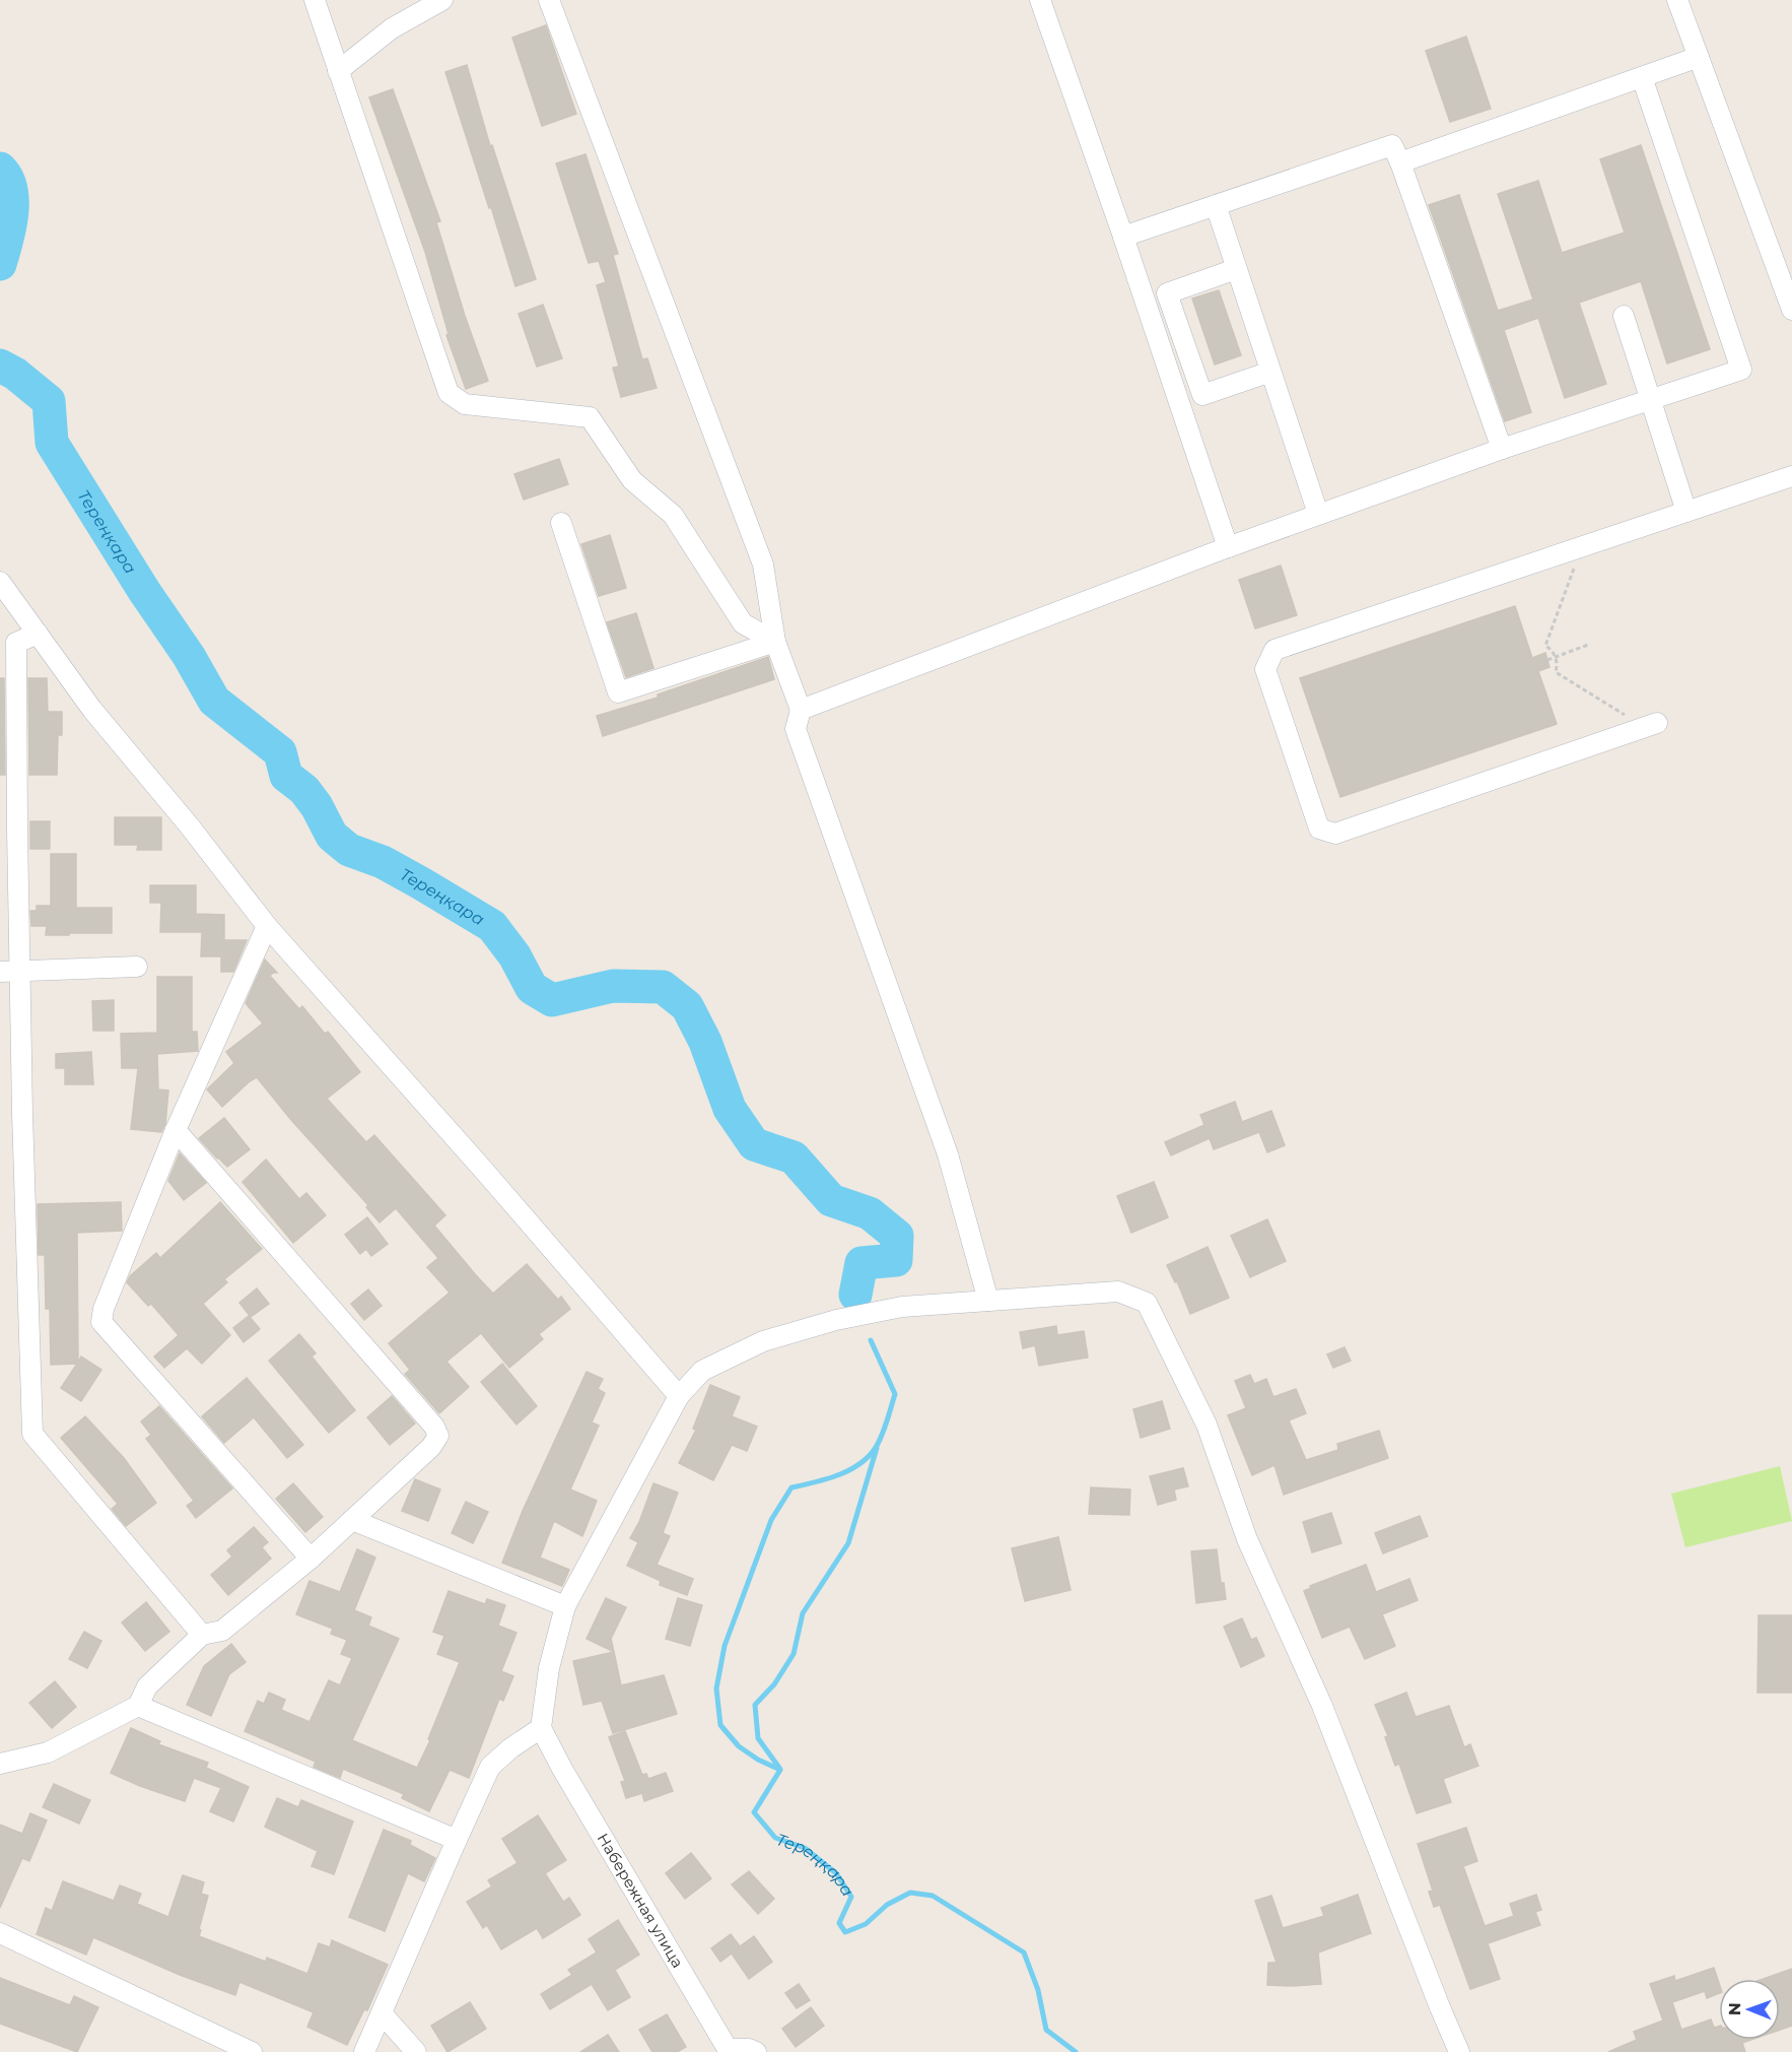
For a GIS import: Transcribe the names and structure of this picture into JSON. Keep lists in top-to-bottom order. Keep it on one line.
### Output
{"streets":{"street":["Набережная улица"]},"water":["Тереңқара"],"north":"left"}
